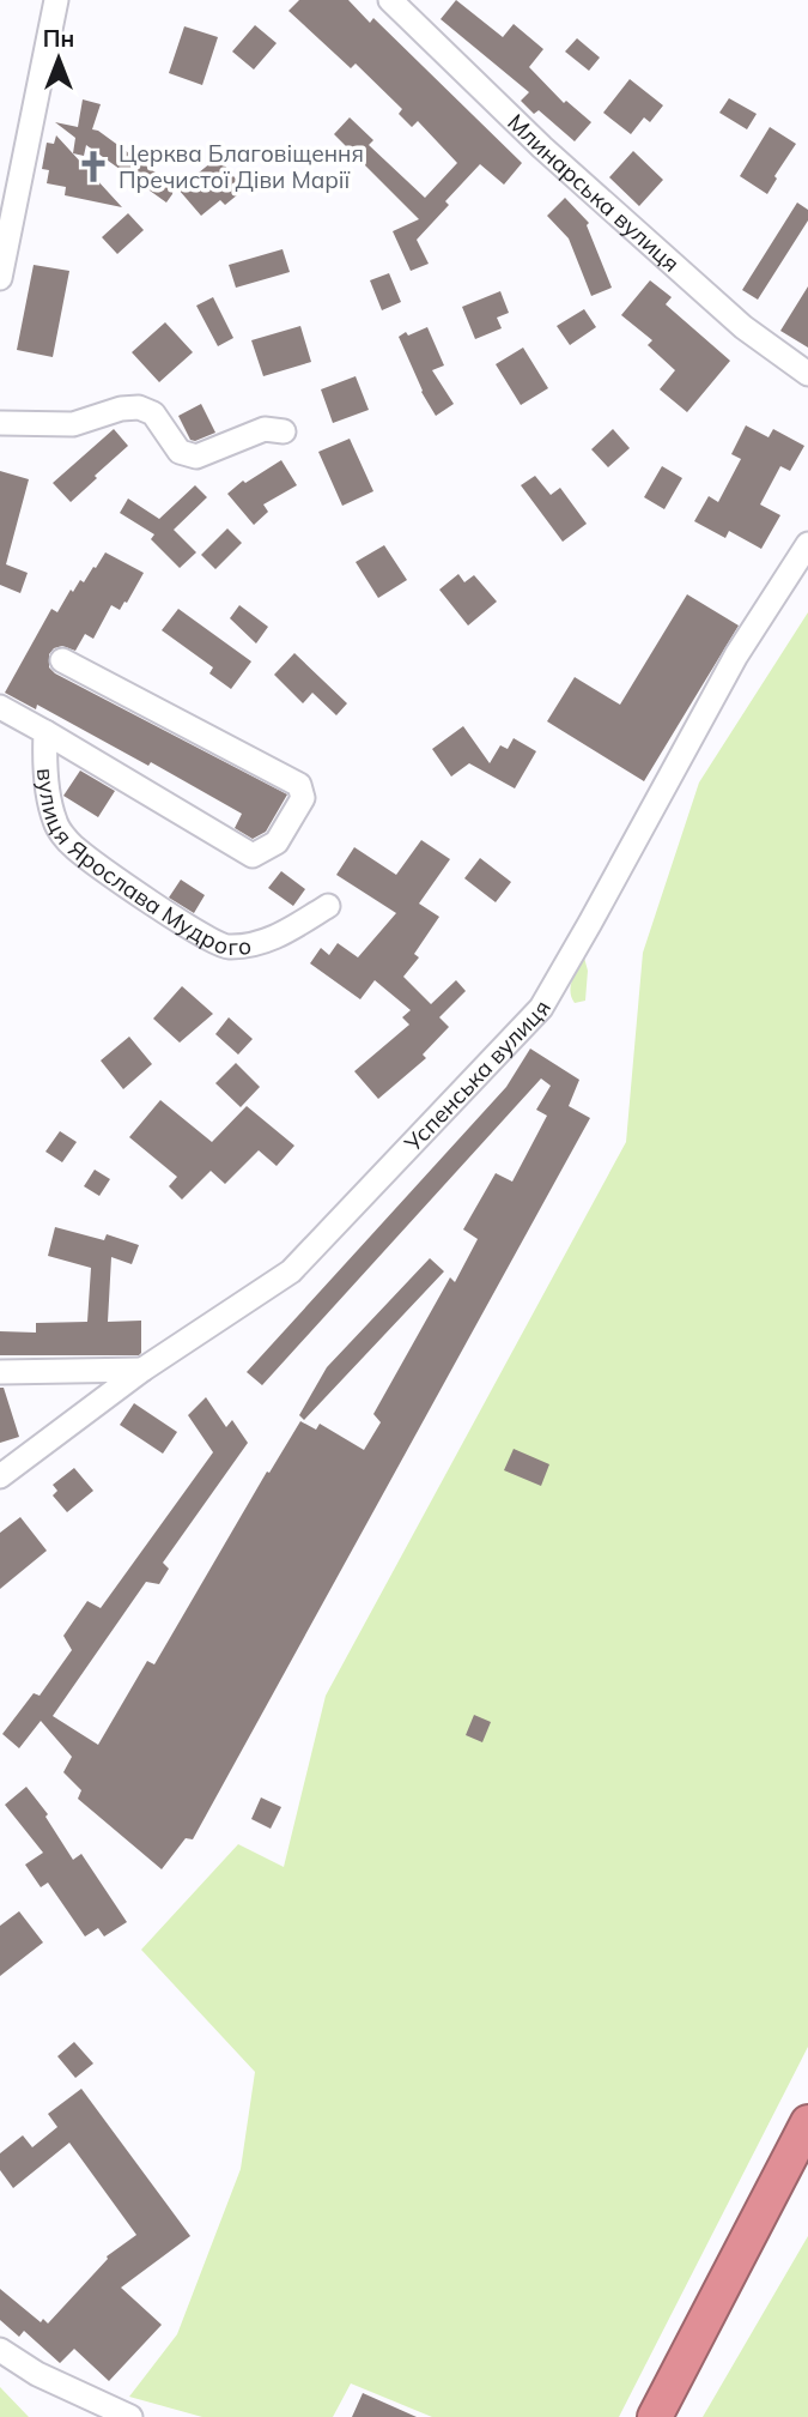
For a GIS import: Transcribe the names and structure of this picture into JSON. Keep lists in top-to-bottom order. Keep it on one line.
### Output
{"streets":{"street":["Млинарська вулиця","вулиця Ярослава Мудрого","Успенська вулиця"]},"places":{"church":["Церква Благовіщення Пречистої Діви Марії"]},"north":"top"}
